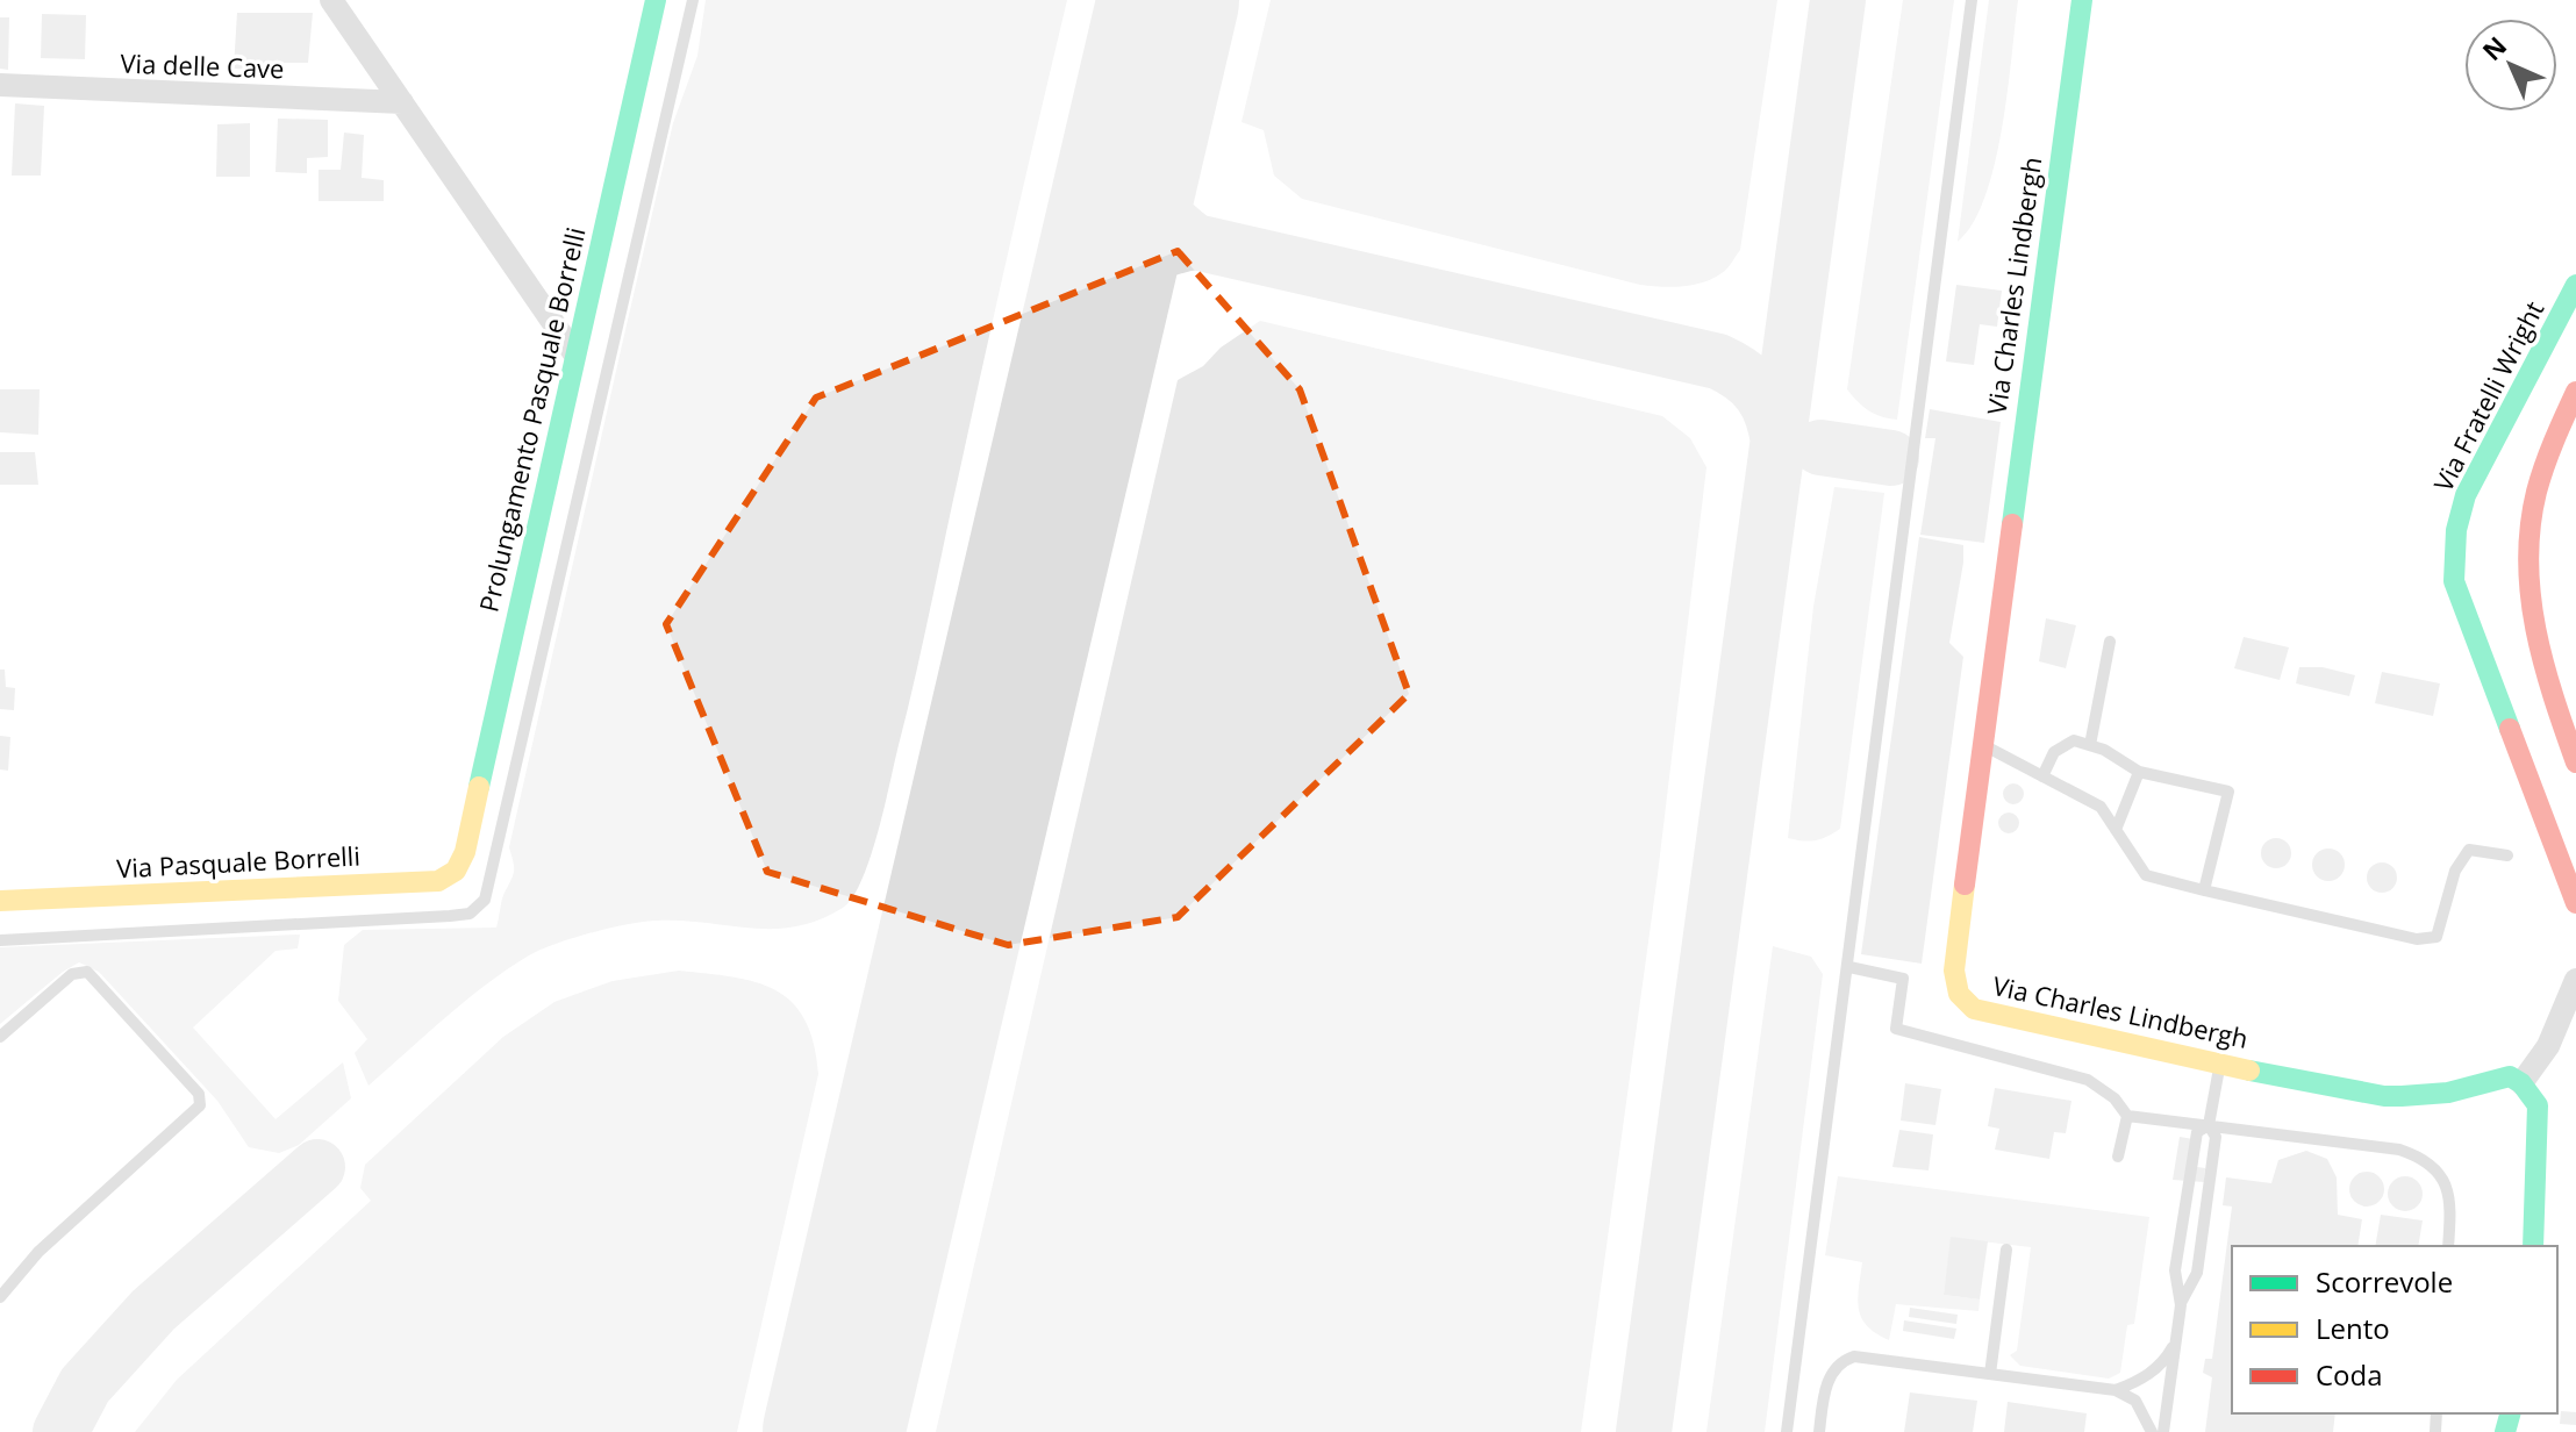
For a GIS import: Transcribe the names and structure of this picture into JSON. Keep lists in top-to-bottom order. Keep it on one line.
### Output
{"streets":{"main road":["Via Charles Lindbergh","Via Fratelli Wright","Prolungamento Pasquale Borrelli","Via Pasquale Borrelli"],"street":["Via delle Cave"]},"crossings":[["Prolungamento Pasquale Borrelli","Via Pasquale Borrelli"]],"legend":["Scorrevole","Lento","Coda"],"north":"top left"}
